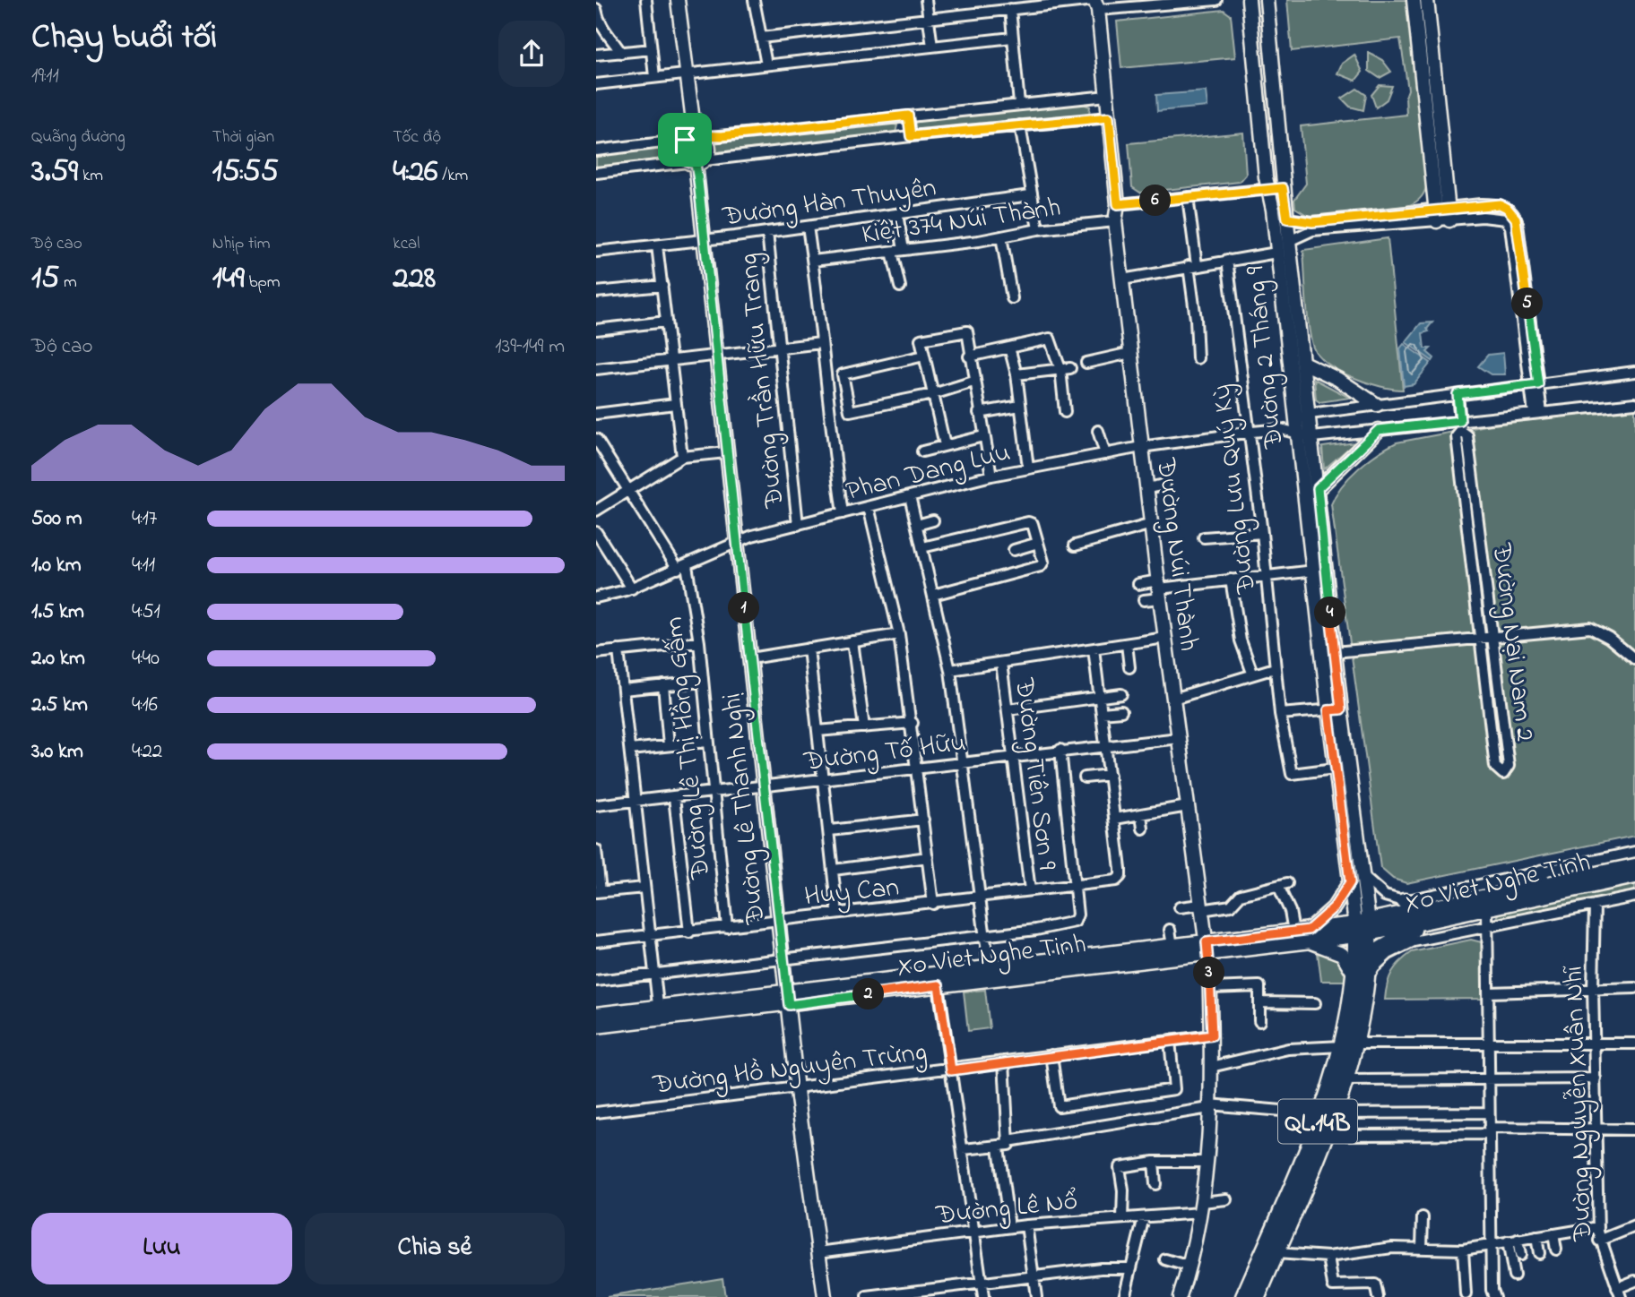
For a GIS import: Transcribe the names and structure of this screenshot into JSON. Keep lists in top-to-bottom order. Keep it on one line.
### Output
{"streets":{"highway":["Đường 2 Tháng 9","Xo Viet Nghe Tinh","QL.14B"],"main road":["Đường Núi Thành","Đường Lê Thanh Nghị"],"street":["Đường Hàn Thuyên","Kiệt 374 Núi Thành","Đường Trần Hữu Trang","Phan Dang Luu","Đường Lưu Quý Kỳ","Đường Nại Nam 2","Đường Lê Thị Hồng Gấm","Đường Tố Hữu","Đường Tiên Sơn 9","Huy Can","Đường Hồ Nguyên Trừng","Đường Nguyễn Xuân Nhĩ","Đường Lê Nổ"]},"crossings":[["Đường Hàn Thuyên","Đường Trần Hữu Trang"],["Đường Hàn Thuyên","Đường Lê Thanh Nghị"],["Kiệt 374 Núi Thành","Đường Núi Thành"],["Đường 2 Tháng 9","Phan Dang Luu"],["Đường 2 Tháng 9","Đường Lưu Quý Kỳ"],["Đường 2 Tháng 9","Xo Viet Nghe Tinh"],["Đường Trần Hữu Trang","Phan Dang Luu"],["Phan Dang Luu","Đường Lưu Quý Kỳ"],["Phan Dang Luu","Đường Núi Thành"],["Phan Dang Luu","Đường Lê Thị Hồng Gấm"],["Phan Dang Luu","Đường Lê Thanh Nghị"],["Đường Núi Thành","Đường Tố Hữu"],["Đường Núi Thành","Xo Viet Nghe Tinh"],["Đường Núi Thành","Đường Hồ Nguyên Trừng"],["Đường Núi Thành","Đường Lê Nổ"],["Đường Lê Thị Hồng Gấm","Đường Tố Hữu"],["Đường Lê Thị Hồng Gấm","Huy Can"],["Đường Tố Hữu","Đường Tiên Sơn 9"],["Đường Tố Hữu","Đường Lê Thanh Nghị"],["Đường Tiên Sơn 9","Huy Can"],["Đường Lê Thanh Nghị","Xo Viet Nghe Tinh"],["Đường Lê Thanh Nghị","Huy Can"],["Đường Lê Thanh Nghị","Đường Hồ Nguyên Trừng"],["Đường Lê Thanh Nghị","Đường Lê Nổ"]],"page":{"heading":["Chạy buổi tối","19:11"],"stats":[["Quãng đường","3.59 km"],["Thời gian","15:55"],["Tốc độ","4:26 /km"],["Độ cao","15 m"],["Nhịp tim","149 bpm"],["kcal","228"]],"pins":["6","5","1","4","3","2"],"chart":["Độ cao","139–149 m"],"list":[{"name":"500 m","note":"4:17"},{"name":"1.0 km","note":"4:11"},{"name":"1.5 km","note":"4:51"},{"name":"2.0 km","note":"4:40"},{"name":"2.5 km","note":"4:16"},{"name":"3.0 km","note":"4:22"}],"buttons":["Lưu","Chia sẻ"]}}
